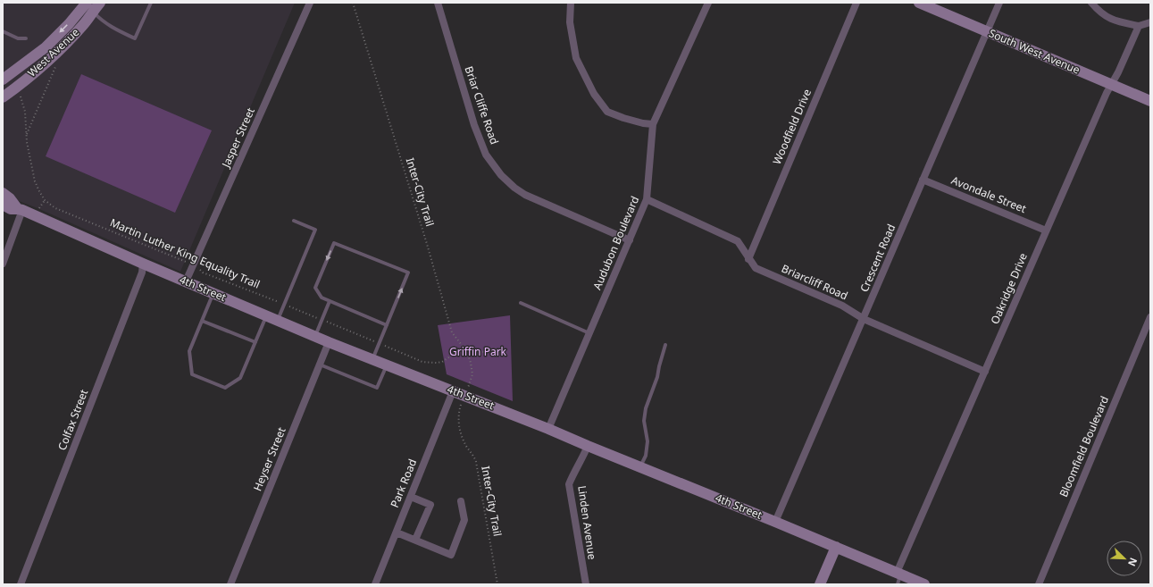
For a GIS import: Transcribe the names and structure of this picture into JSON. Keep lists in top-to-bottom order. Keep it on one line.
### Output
{"streets":{"street":["South West Avenue","West Avenue","Briar Cliffe Road","Woodfield Drive","Jasper Street","Avondale Street","Audubon Boulevard","Crescent Road","Briarcliff Road","4th Street","Oakridge Drive","Colfax Street","Bloomfield Boulevard","Heyser Street","Park Road","Linden Avenue"],"path":["Inter-City Trail","Martin Luther King Equality Trail"]},"crossings":[["South West Avenue","Crescent Road"],["South West Avenue","Oakridge Drive"],["Briar Cliffe Road","Audubon Boulevard"],["Woodfield Drive","Briarcliff Road"],["Jasper Street","Martin Luther King Equality Trail"],["Jasper Street","4th Street"],["Inter-City Trail","Martin Luther King Equality Trail"],["Avondale Street","Crescent Road"],["Avondale Street","Oakridge Drive"],["Audubon Boulevard","Briarcliff Road"],["Audubon Boulevard","4th Street"],["Crescent Road","Briarcliff Road"],["Crescent Road","4th Street"],["Briarcliff Road","Oakridge Drive"],["4th Street","Oakridge Drive"],["4th Street","Colfax Street"],["4th Street","Heyser Street"],["4th Street","Park Road"],["4th Street","Linden Avenue"]],"parks":["Griffin Park"],"north":"bottom right"}
